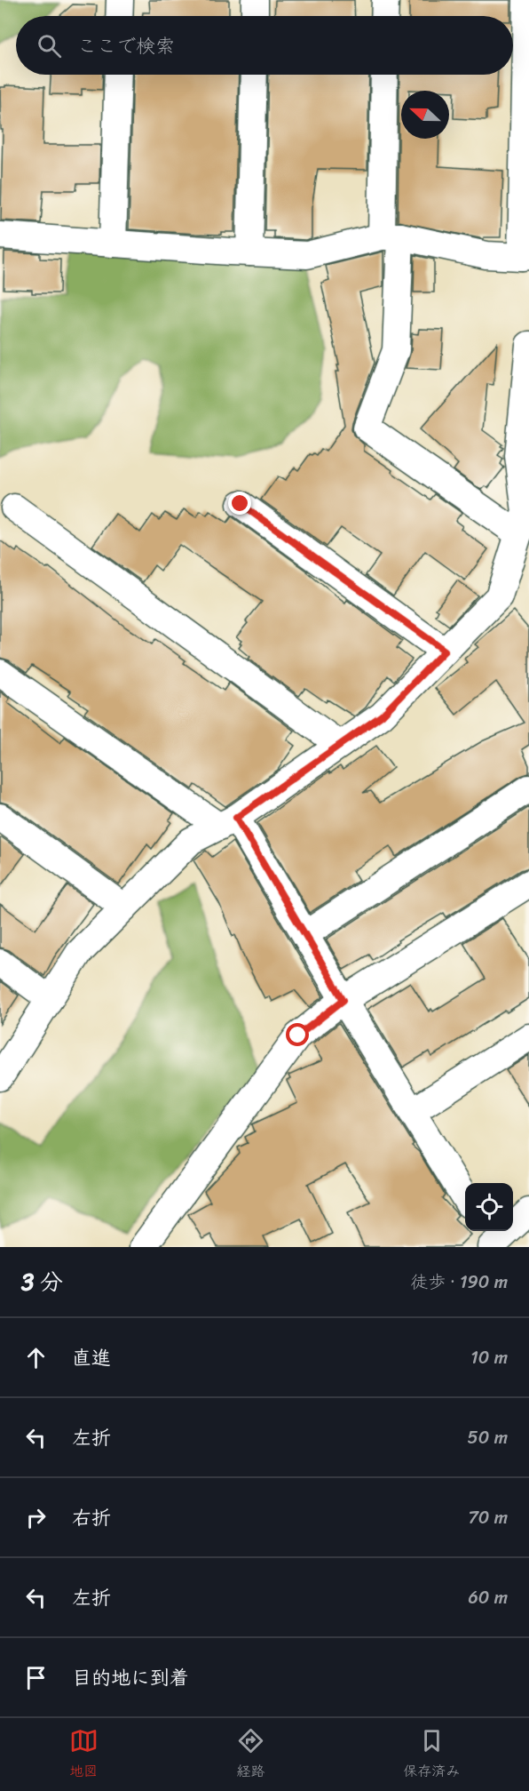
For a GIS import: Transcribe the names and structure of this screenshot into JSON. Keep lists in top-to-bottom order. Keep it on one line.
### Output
{"north":"left","page":{"search":"ここで検索","heading":["3 分","徒歩 · 190 m"],"list":[["直進","10 m"],["左折","50 m"],["右折","70 m"],["左折","60 m"],"目的地に到着"],"nav":["地図","経路","保存済み"]}}
